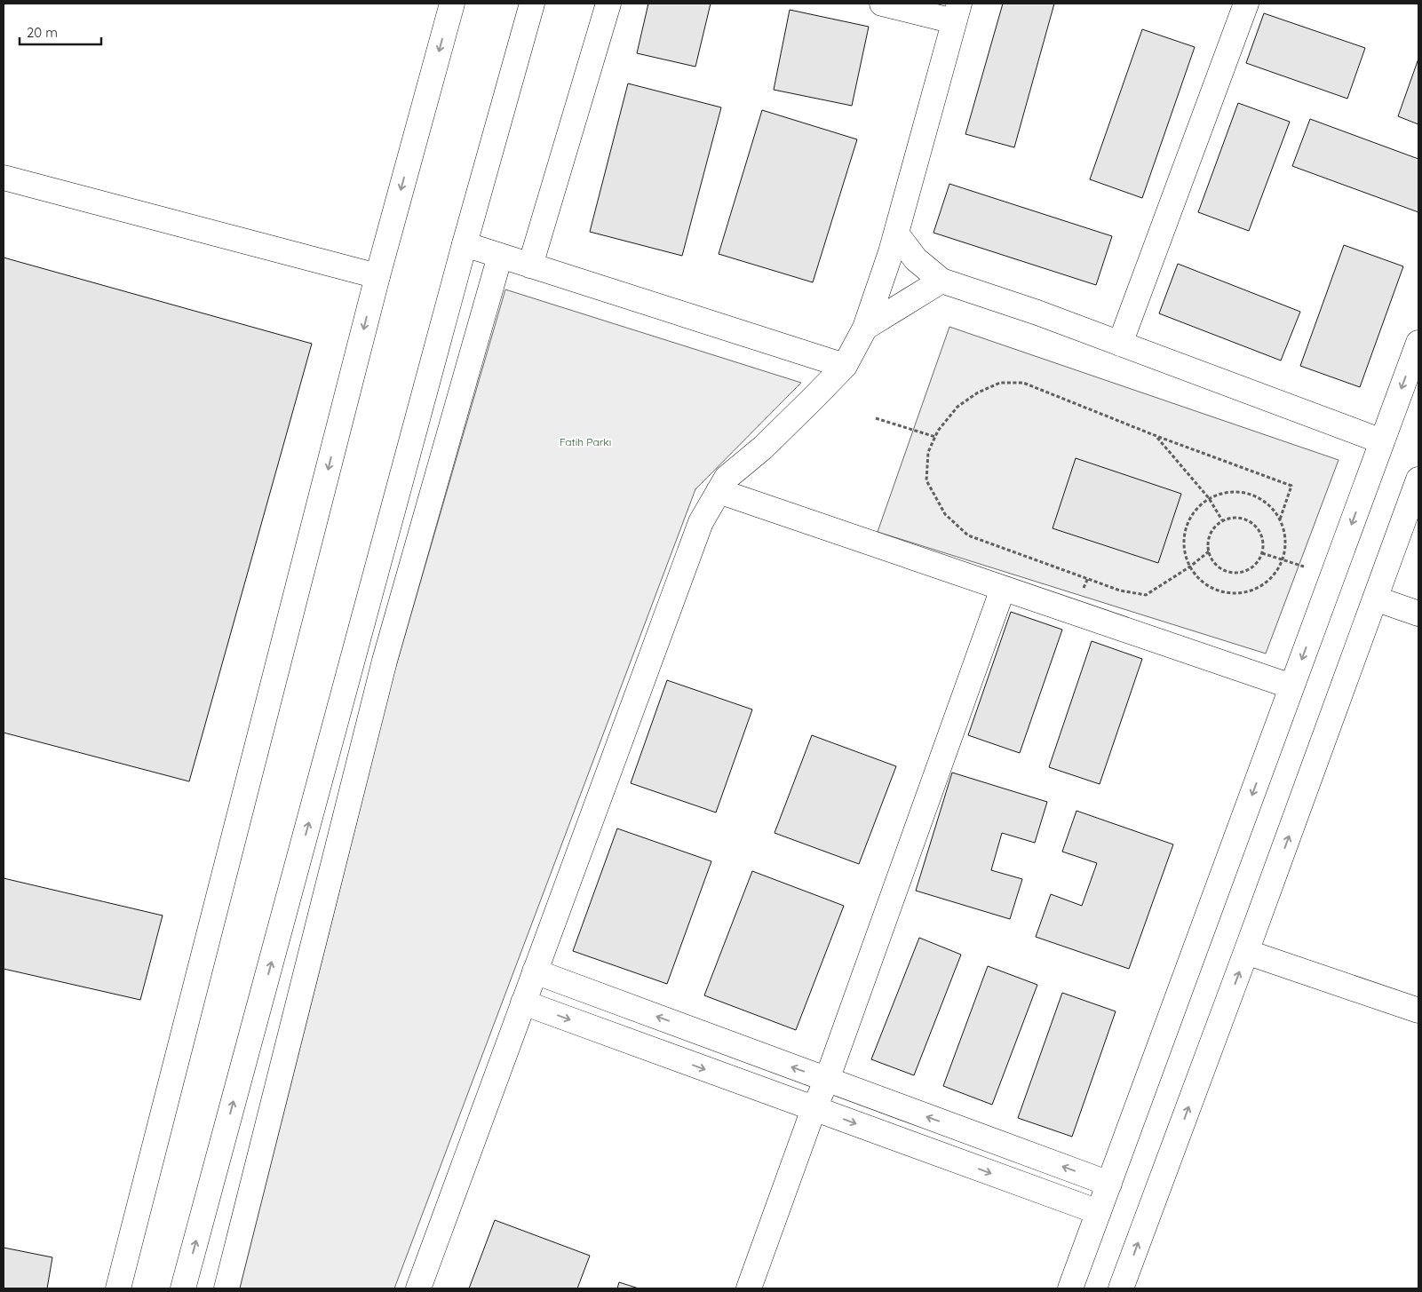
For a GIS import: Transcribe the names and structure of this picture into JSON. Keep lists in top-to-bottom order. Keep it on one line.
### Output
{"parks":["Fatih Parkı"],"scale_bar":"20 m"}
